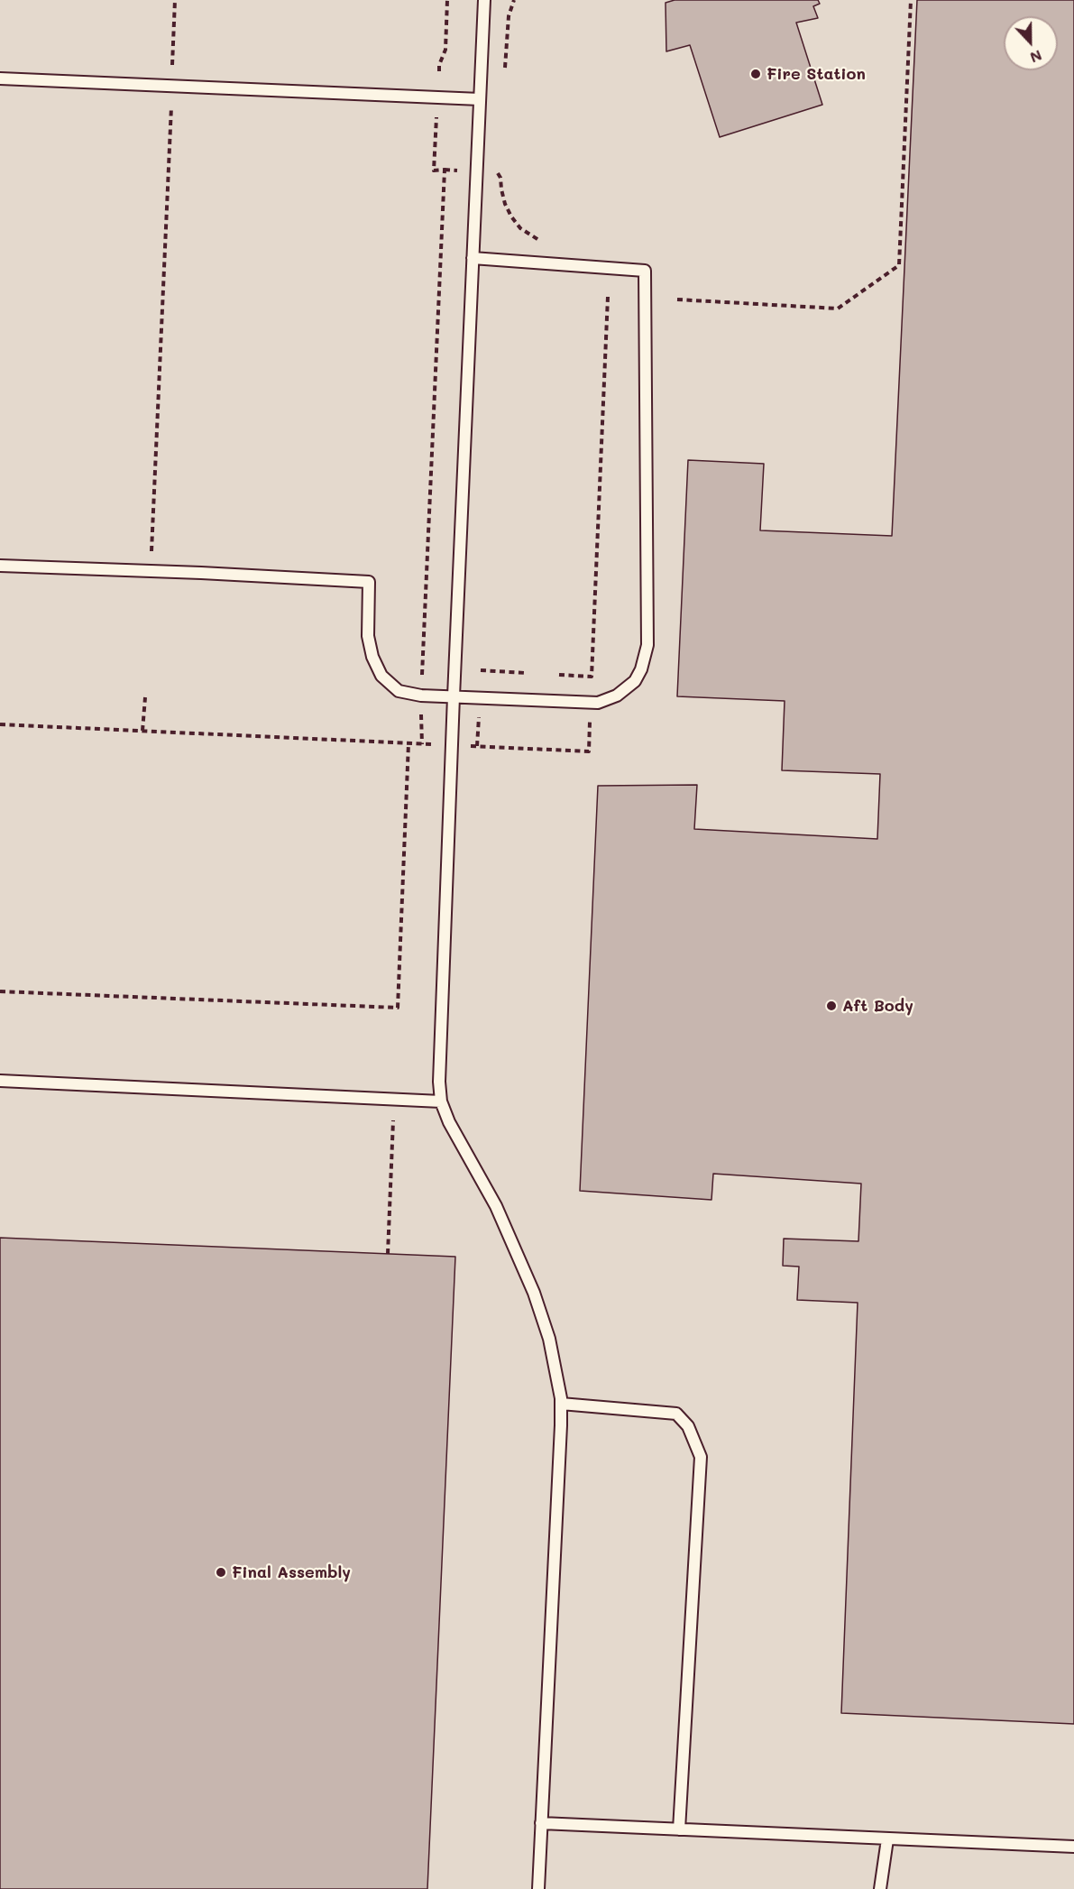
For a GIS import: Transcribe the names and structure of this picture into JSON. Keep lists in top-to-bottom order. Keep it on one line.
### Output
{"places":["Fire Station","Aft Body","Final Assembly"],"north":"bottom"}
